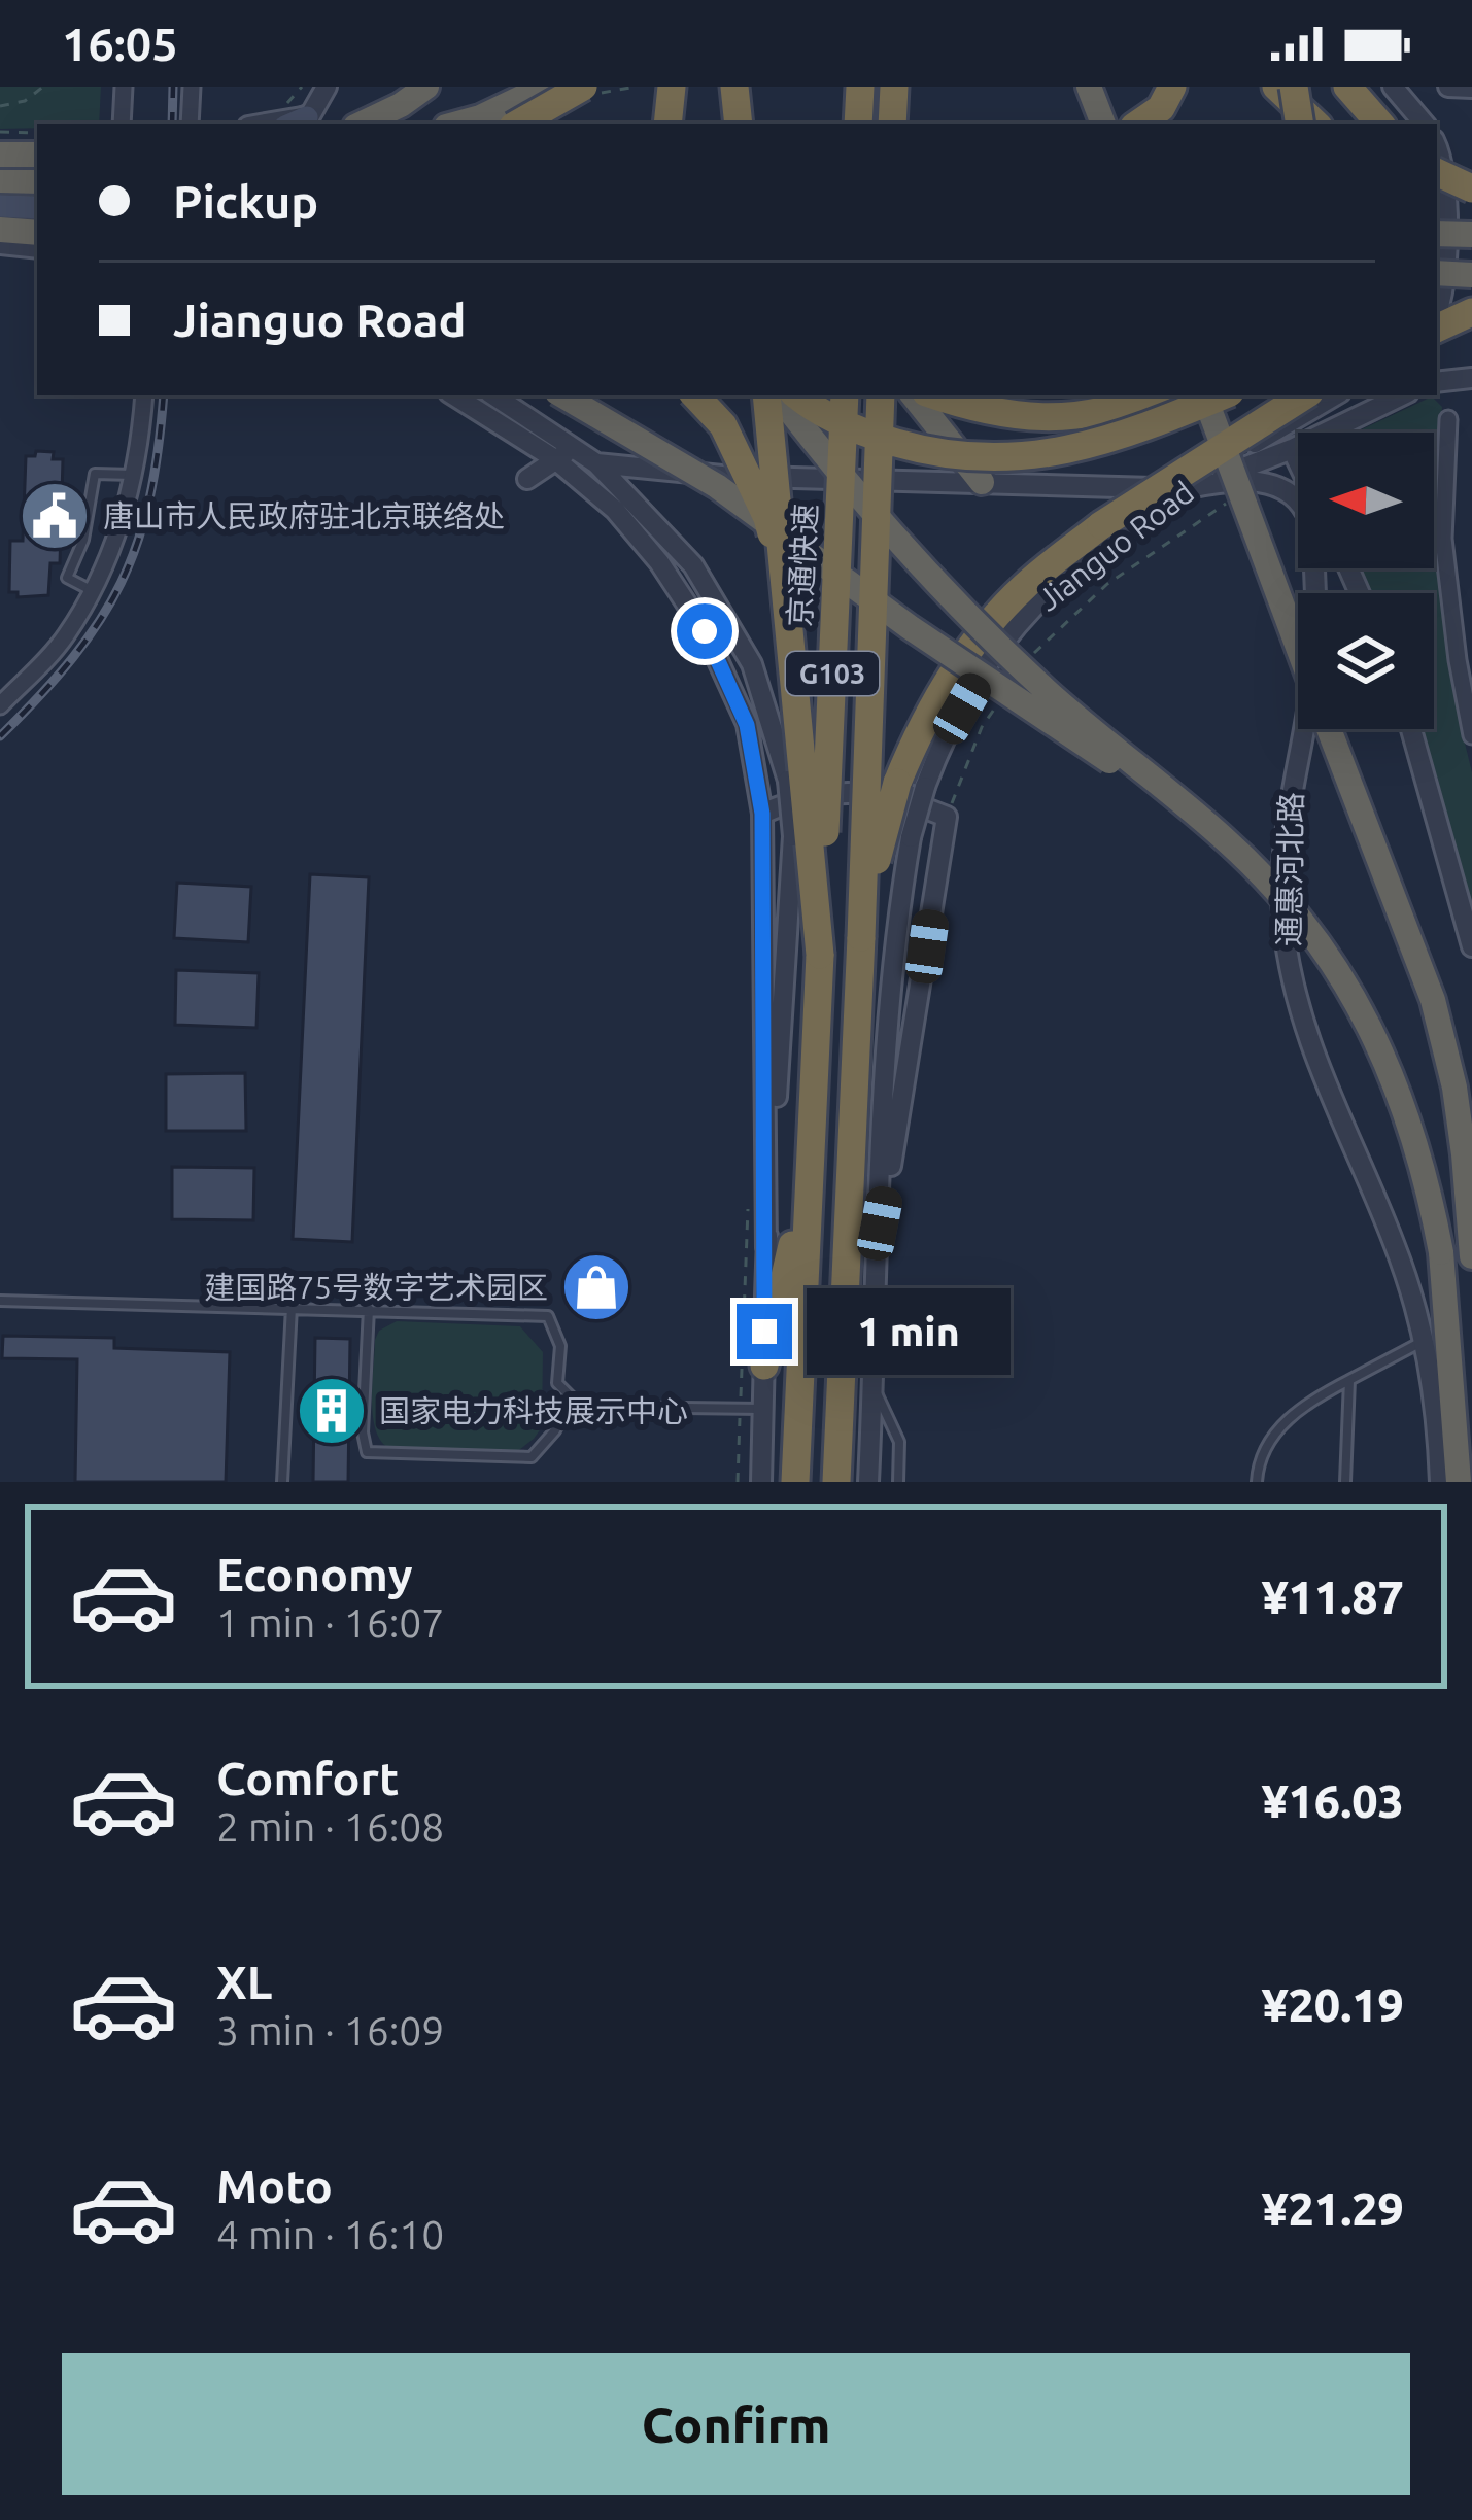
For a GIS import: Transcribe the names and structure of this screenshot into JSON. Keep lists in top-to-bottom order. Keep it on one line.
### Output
{"streets":{"highway":["京通快速","G103"],"street":["Jianguo Road","通惠河北路"]},"crossings":[["Jianguo Road","通惠河北路"]],"places":{"public building":["唐山市人民政府驻北京联络处"],"shop":["建国路75号数字艺术园区"],"building":["国家电力科技展示中心"]},"north":"left","page":{"status":"16:05","banner":["Pickup","Jianguo Road"],"bubble":"1 min","list":[{"name":"Economy","note":"1 min · 16:07","value":"¥11.87"},{"name":"Comfort","note":"2 min · 16:08","value":"¥16.03"},{"name":"XL","note":"3 min · 16:09","value":"¥20.19"},{"name":"Moto","note":"4 min · 16:10","value":"¥21.29"}],"buttons":"Confirm"}}
